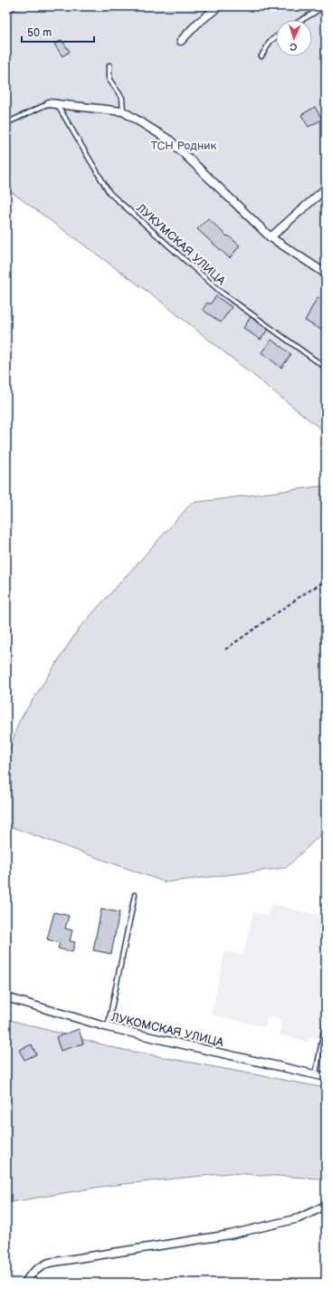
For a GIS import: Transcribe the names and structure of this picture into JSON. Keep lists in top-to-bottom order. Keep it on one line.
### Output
{"streets":{"street":["ЛУКОМСКАЯ УЛИЦА"],"lane":["ЛУКУМСКАЯ УЛИЦА"]},"parks":["ТСН Родник"],"scale_bar":"50 m","north":"bottom"}
